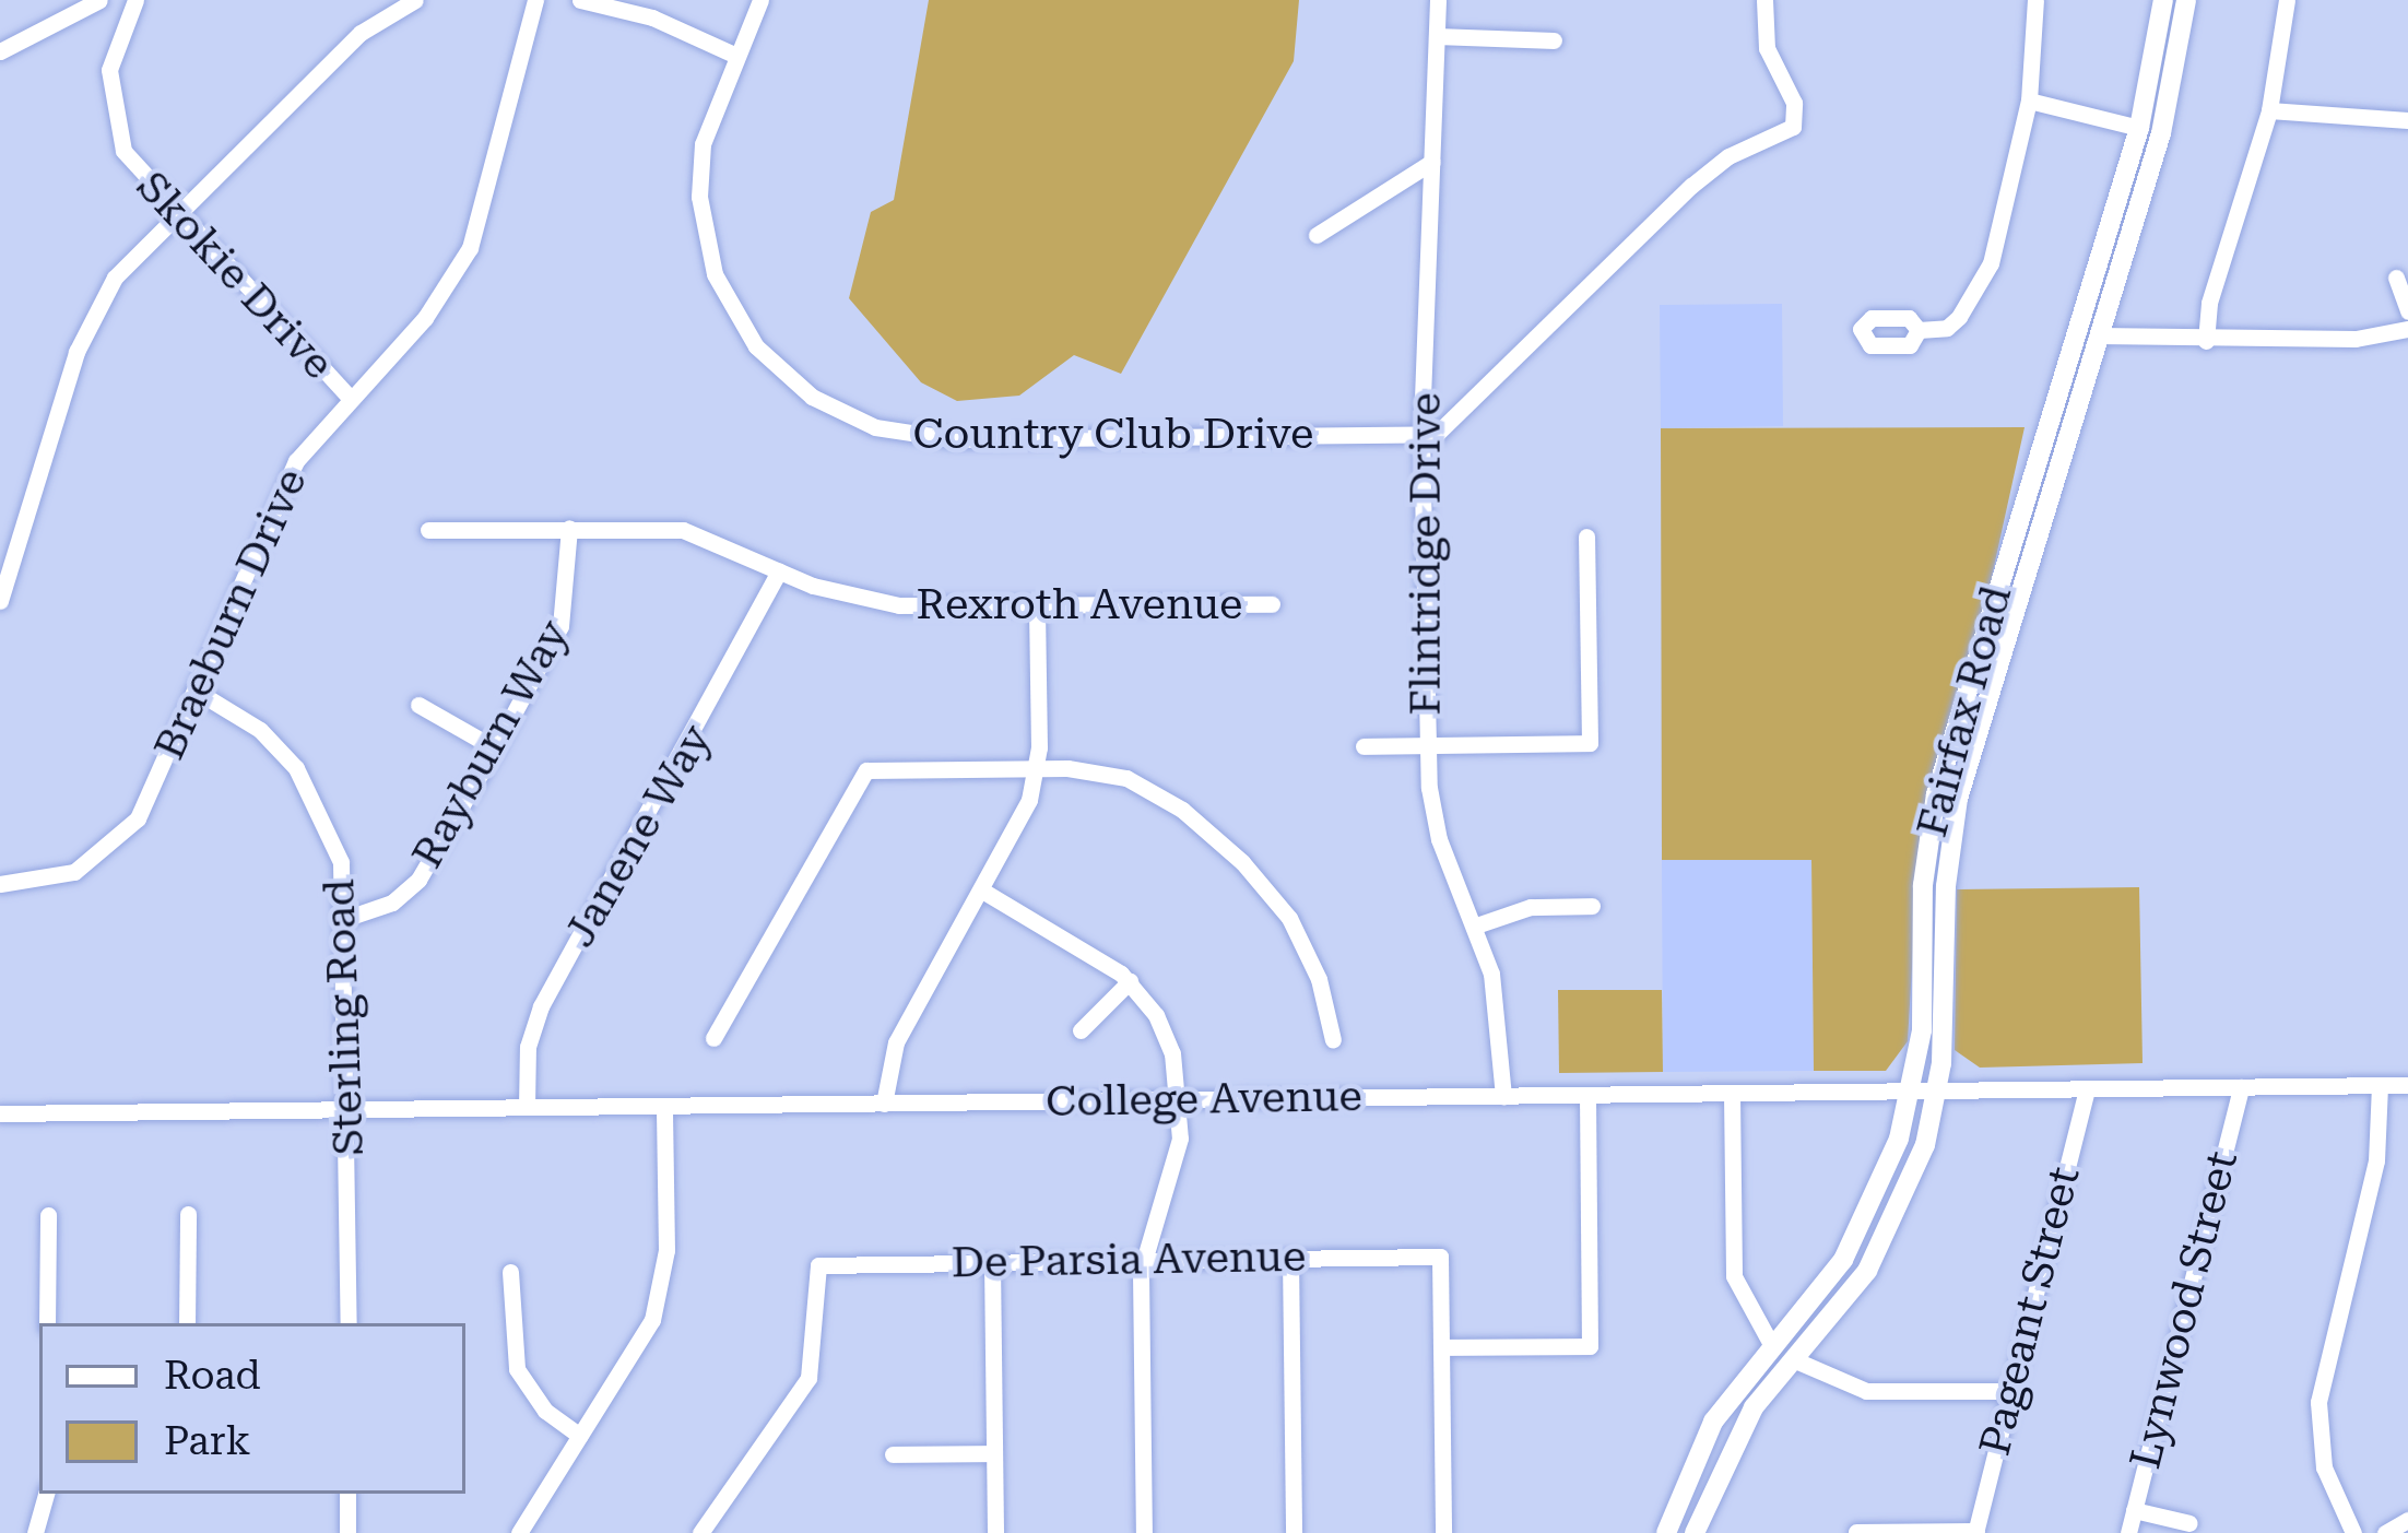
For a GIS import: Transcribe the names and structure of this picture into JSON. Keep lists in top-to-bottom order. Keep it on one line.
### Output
{"streets":{"main road":["Fairfax Road"],"street":["Skokie Drive","Country Club Drive","Flintridge Drive","Rexroth Avenue","Braeburn Drive","Rayburn Way","Janene Way","Sterling Road","College Avenue","De Parsia Avenue","Lynwood Street","Pageant Street"]},"crossings":[["Skokie Drive","Braeburn Drive"],["Country Club Drive","Flintridge Drive"],["Flintridge Drive","College Avenue"],["Rexroth Avenue","Rayburn Way"],["Rexroth Avenue","Janene Way"],["Braeburn Drive","Sterling Road"],["Fairfax Road","College Avenue"],["Rayburn Way","Sterling Road"],["Janene Way","College Avenue"],["Sterling Road","College Avenue"],["College Avenue","Lynwood Street"],["College Avenue","Pageant Street"]],"legend":["Road","Park"]}
